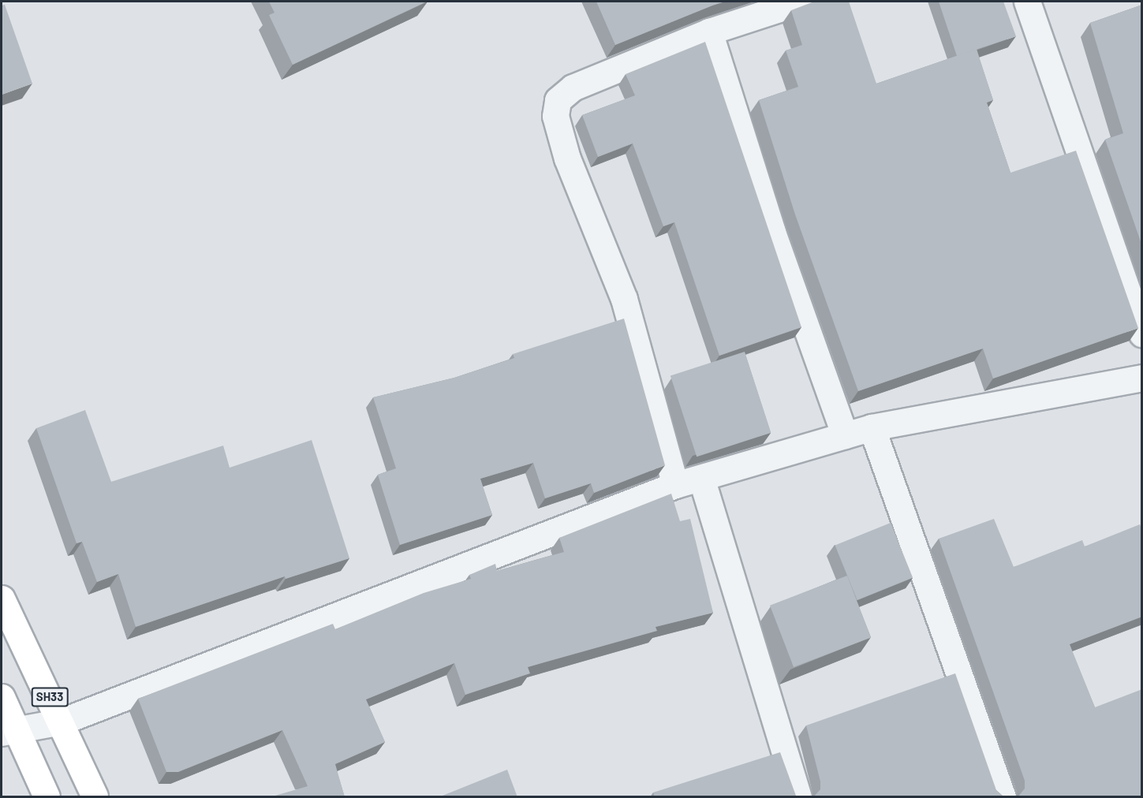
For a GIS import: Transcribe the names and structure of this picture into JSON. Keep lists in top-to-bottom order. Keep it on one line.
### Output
{"streets":{"main road":["SH33"]}}
